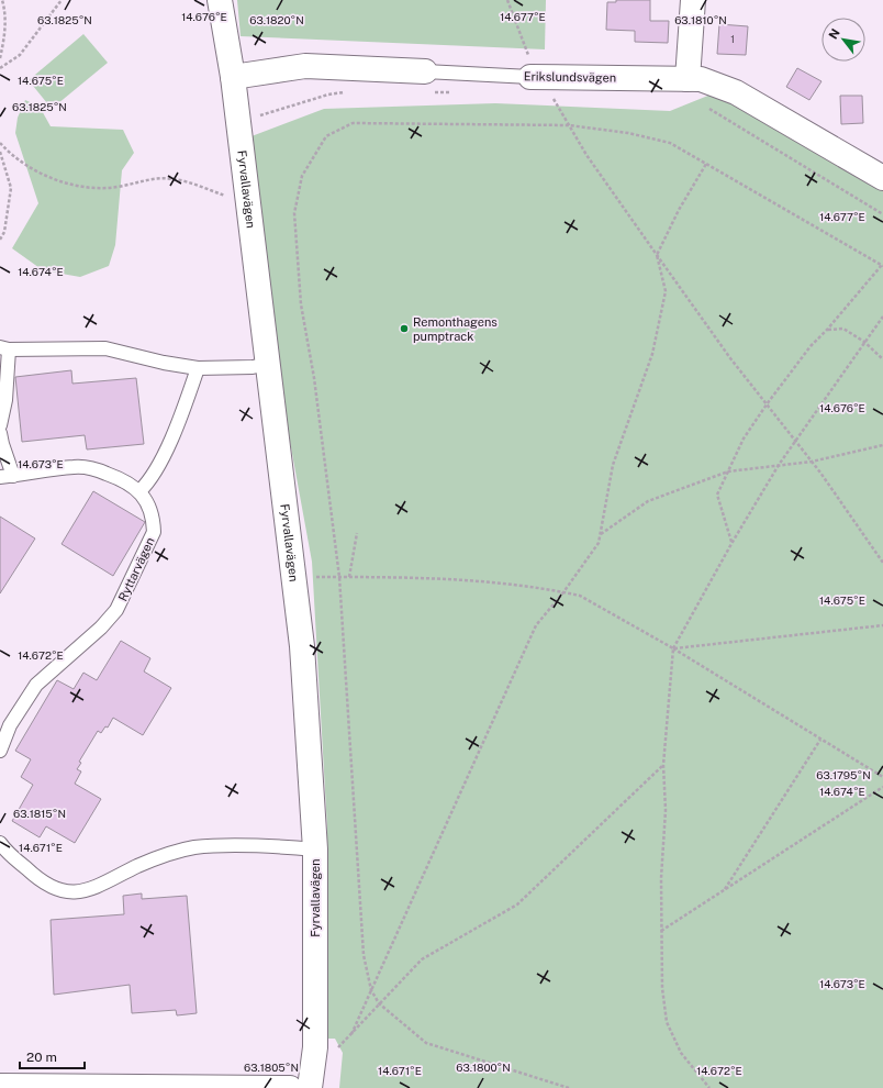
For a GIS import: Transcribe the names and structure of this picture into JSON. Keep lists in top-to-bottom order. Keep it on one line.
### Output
{"streets":{"street":["Erikslundsvägen","Fyrvallavägen"],"lane":["Ryttarvägen"]},"crossings":[["Erikslundsvägen","Fyrvallavägen"]],"places":["Remonthagens pumptrack"],"house_numbers":["1"],"scale_bar":"20 m","north":"top left","coordinates":["14.676°E","14.677°E","63.1825°N","63.1820°N","63.1810°N","14.675°E","14.674°E","14.673°E","14.672°E","63.1795°N","63.1815°N","14.671°E","63.1805°N","63.1800°N"]}
